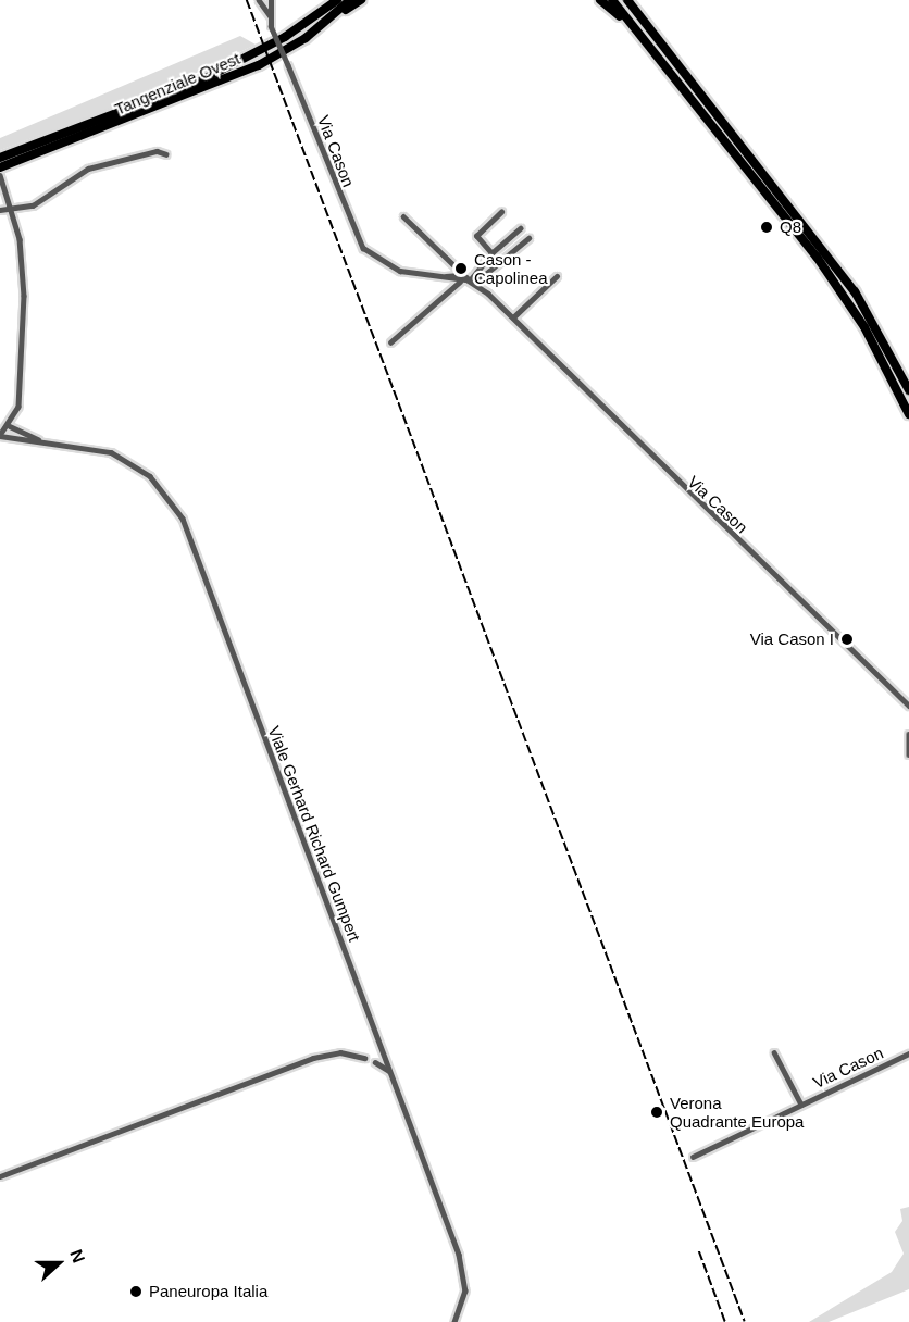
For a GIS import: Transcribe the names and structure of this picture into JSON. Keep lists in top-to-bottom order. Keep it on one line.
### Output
{"streets":{"highway":["Tangenziale Ovest"],"street":["Via Cason","Viale Gerhard Richard Gumpert"]},"places":["Q8","Cason - Capolinea","Via Cason I","Verona Quadrante Europa","Paneuropa Italia"],"north":"right"}
